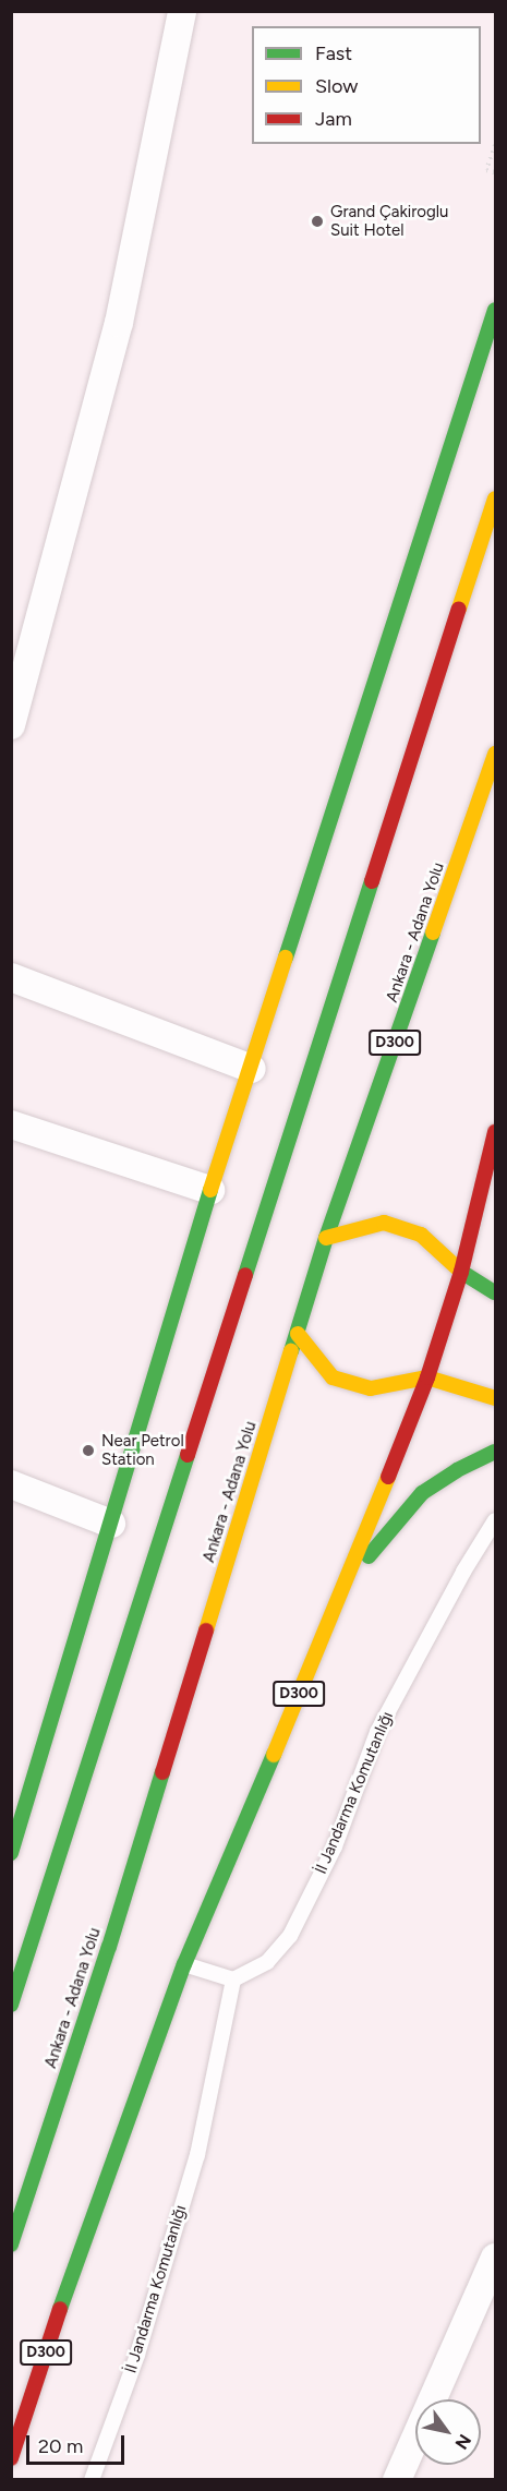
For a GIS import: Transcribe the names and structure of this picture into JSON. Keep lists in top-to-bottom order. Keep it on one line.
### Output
{"streets":{"main road":["Ankara - Adana Yolu","D300"],"lane":["İl Jandarma Komutanlığı"]},"crossings":[["Ankara - Adana Yolu","D300"]],"places":["Grand Çakiroglu Suit Hotel","Near Petrol Station"],"legend":["Fast","Slow","Jam"],"scale_bar":"20 m","north":"bottom right"}
